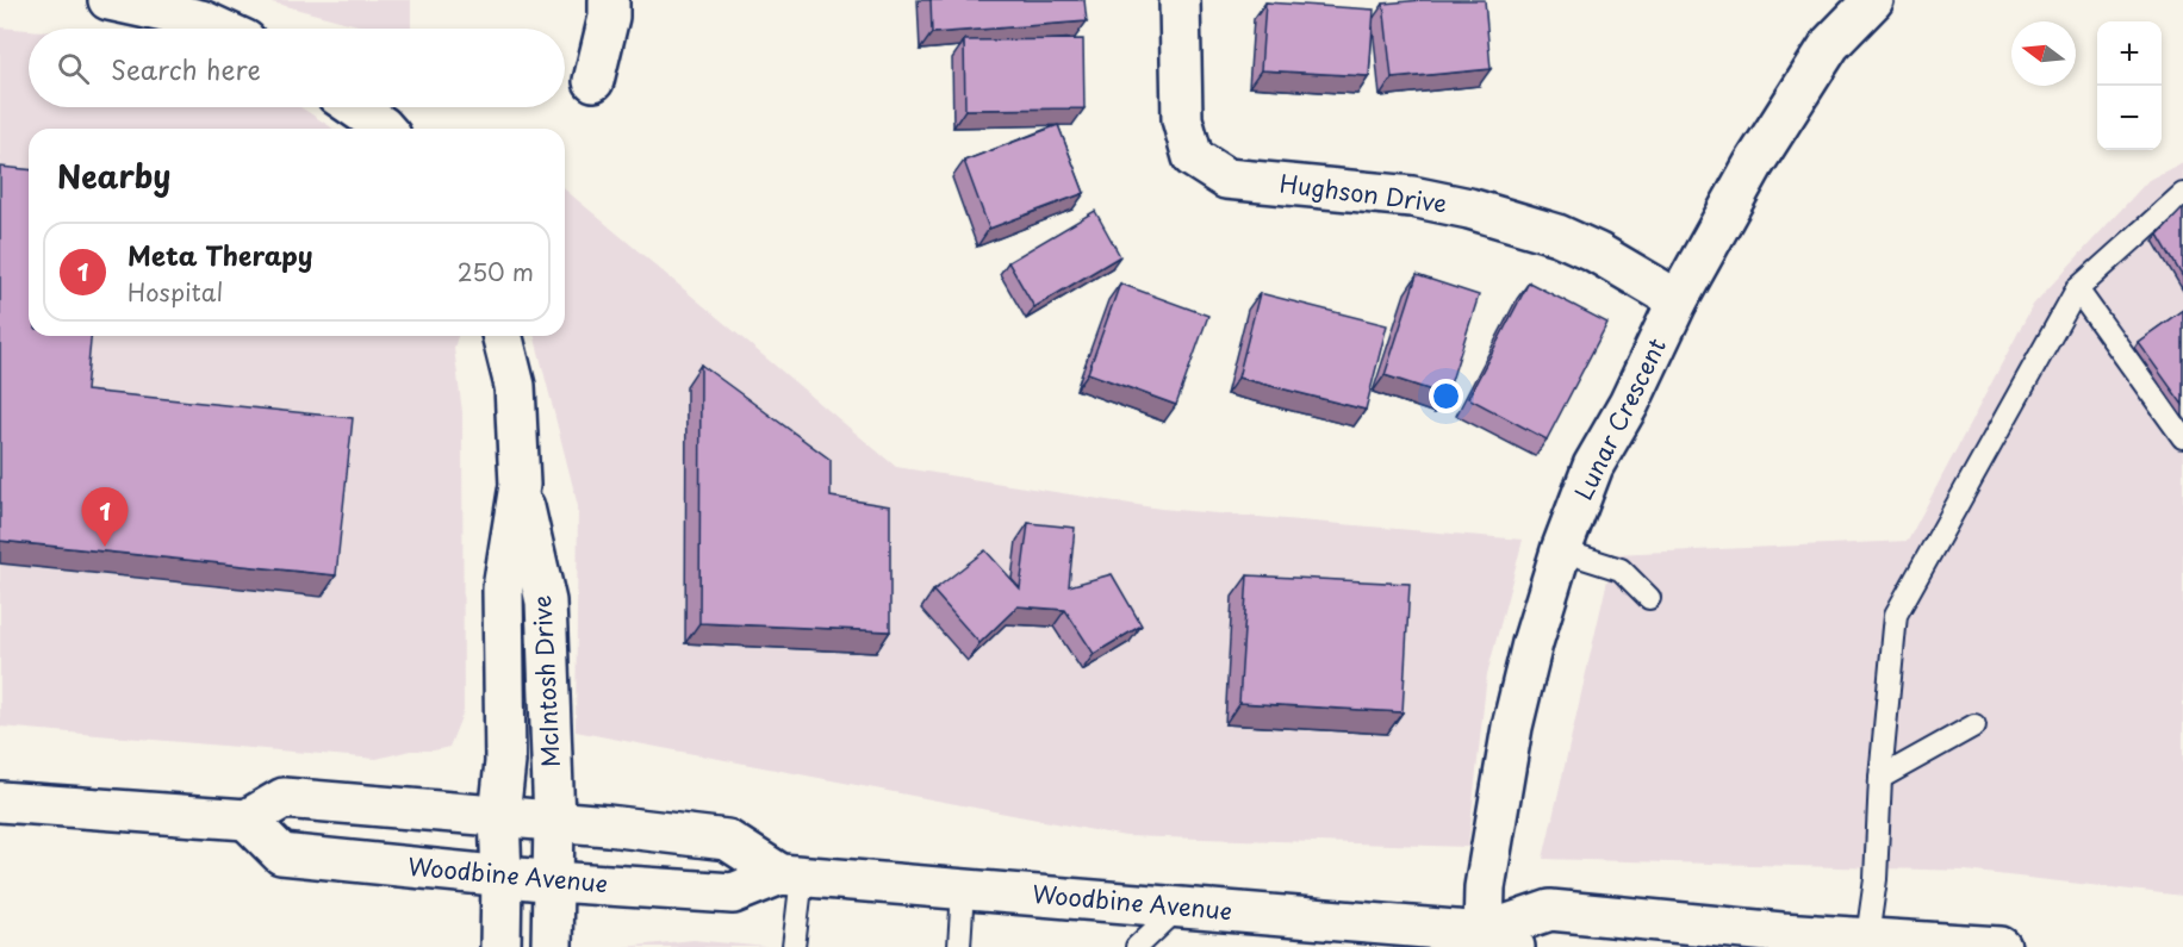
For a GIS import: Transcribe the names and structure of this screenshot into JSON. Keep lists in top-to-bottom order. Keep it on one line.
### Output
{"streets":{"street":["Hughson Drive","Lunar Crescent","McIntosh Drive","Woodbine Avenue"]},"crossings":[["Hughson Drive","Lunar Crescent"],["Lunar Crescent","Woodbine Avenue"],["McIntosh Drive","Woodbine Avenue"]],"north":"left","page":{"map_buttons":["+","−"],"search":"Search here","heading":"Nearby","list":[{"mark":"1","name":"Meta Therapy","note":"Hospital","value":"250 m"}],"pins":"1"}}
